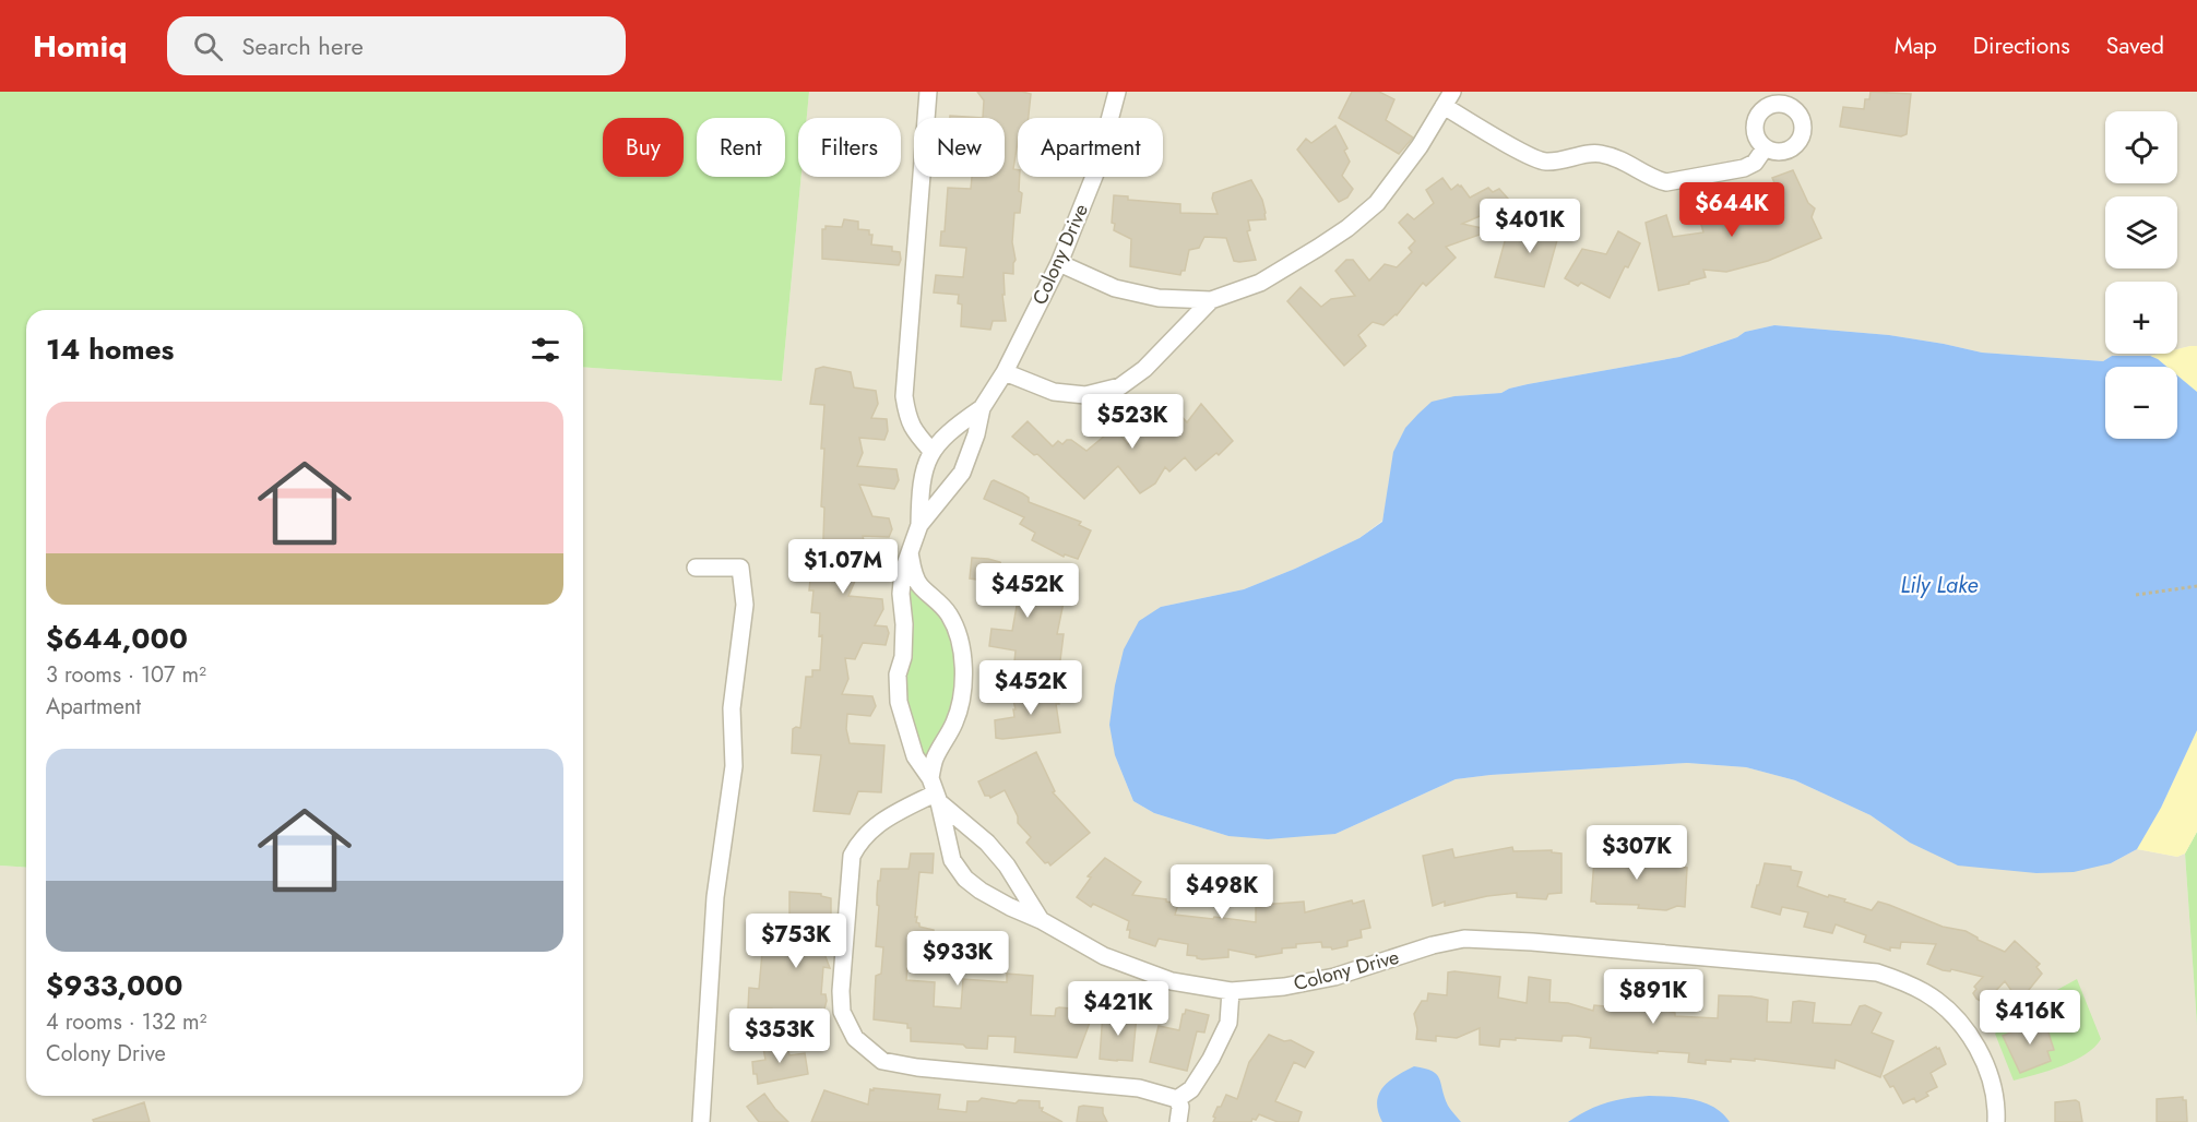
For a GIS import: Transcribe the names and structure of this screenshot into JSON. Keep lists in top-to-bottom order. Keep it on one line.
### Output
{"streets":{"street":["Colony Drive"]},"water":["Lily Lake"],"page":{"header":"Homiq","search":"Search here","nav":["Map","Directions","Saved"],"map_buttons":["+","−"],"chip":["Buy","Rent","Filters","New","Apartment"],"price":["$644K","$401K","$523K","$1.07M","$452K","$452K","$307K","$498K","$753K","$933K","$891K","$421K","$416K","$353K"],"heading":"14 homes","list":[{"name":"$644,000","note":"3 rooms · 107 m² · Apartment"},{"name":"$933,000","note":"4 rooms · 132 m² · Colony Drive"}]}}
